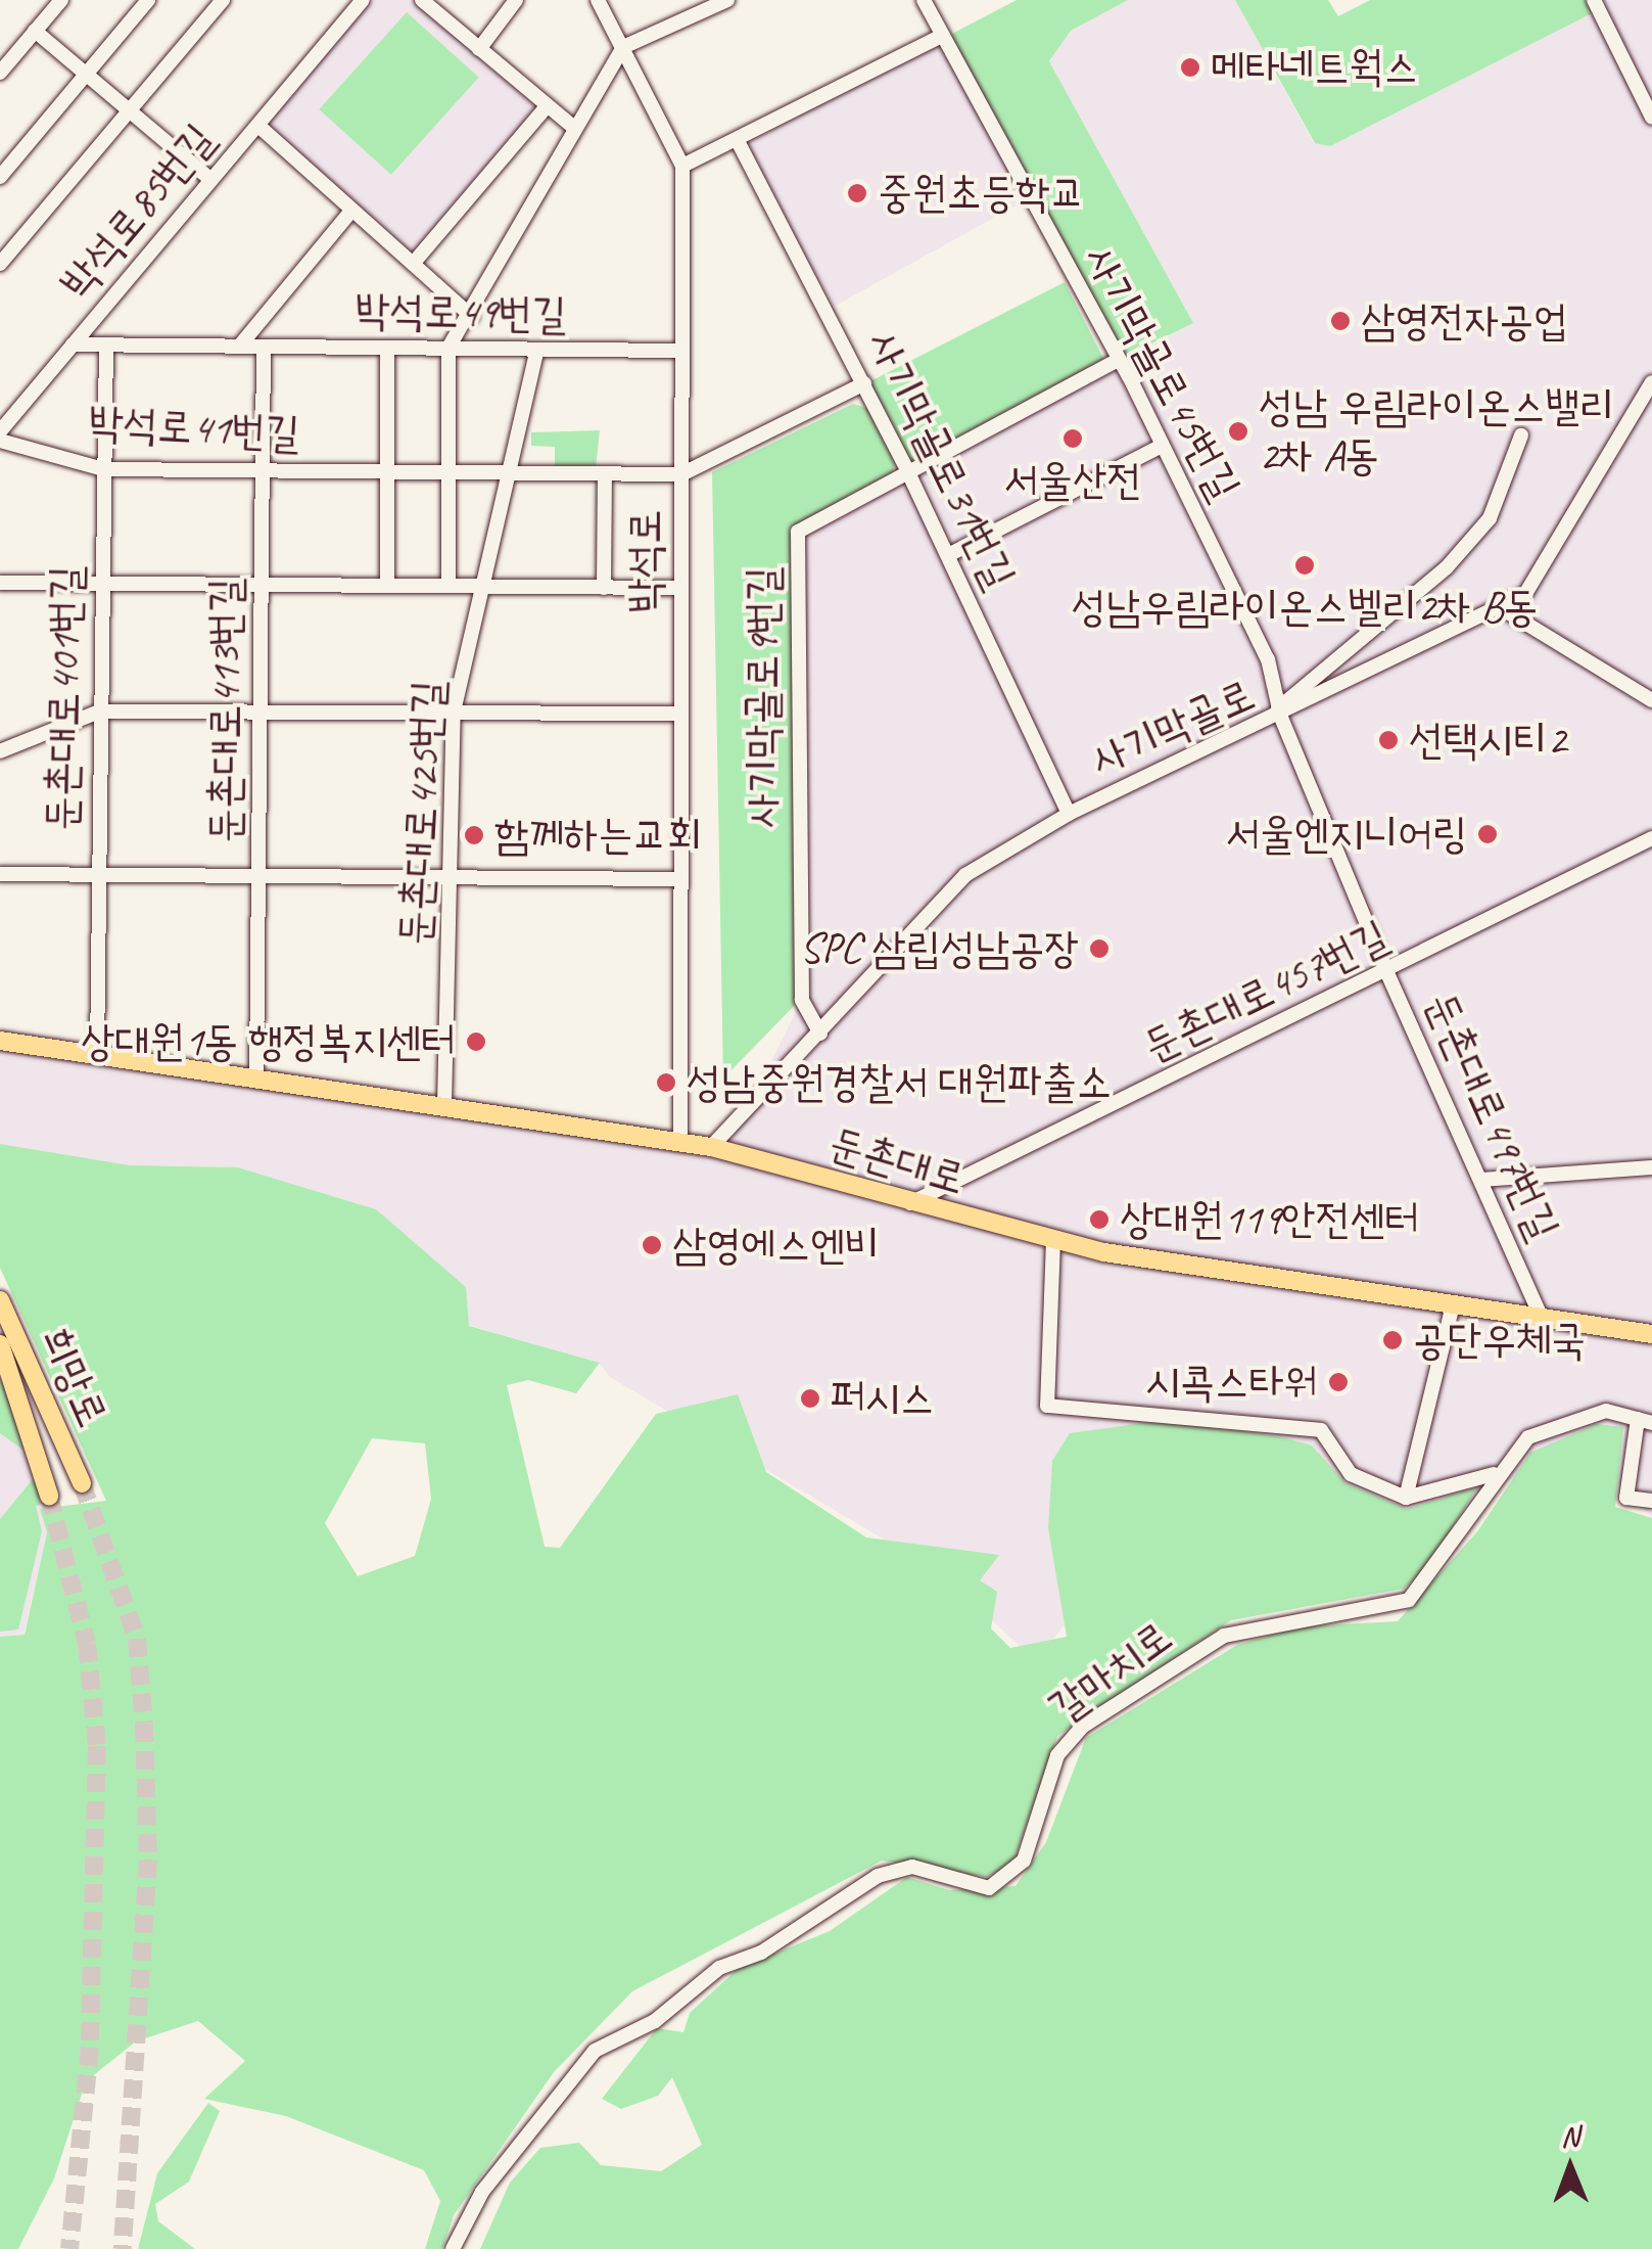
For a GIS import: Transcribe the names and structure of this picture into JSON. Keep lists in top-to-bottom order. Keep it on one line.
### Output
{"streets":{"main road":["둔촌대로","희망로"],"street":["박석로85번길","박석로49번길","사기막골로45번길","박석로41번길","사기막골로31번길","박석로","사기막골로9번길","둔촌대로401번길","둔촌대로413번길","사기막골로","둔촌대로425번길","둔촌대로457번길","둔촌대로497번길","갈마치로"]},"crossings":[["박석로85번길","박석로49번길"],["박석로49번길","박석로"],["박석로49번길","둔촌대로401번길"],["박석로49번길","둔촌대로413번길"],["박석로49번길","둔촌대로425번길"],["사기막골로45번길","사기막골로9번길"],["사기막골로45번길","사기막골로"],["사기막골로45번길","둔촌대로497번길"],["박석로41번길","박석로"],["박석로41번길","둔촌대로401번길"],["박석로41번길","둔촌대로413번길"],["박석로41번길","둔촌대로425번길"],["사기막골로31번길","사기막골로9번길"],["사기막골로31번길","사기막골로"],["박석로","둔촌대로"],["사기막골로9번길","사기막골로"],["둔촌대로401번길","둔촌대로"],["둔촌대로413번길","둔촌대로"],["사기막골로","둔촌대로497번길"],["사기막골로","둔촌대로"],["둔촌대로425번길","둔촌대로"],["둔촌대로457번길","둔촌대로497번길"],["둔촌대로457번길","둔촌대로"],["둔촌대로497번길","둔촌대로"]],"places":["메타네트웍스","중원초등학교","삼영전자공업","성남 우림라이온스밸리 2차 A동","서울산전","성남우림라이온스벨리2차 B동","선택시티2","서울엔지니어링","함께하는교회","SPC 삼립성남공장","상대원1동 행정복지센터","성남중원경찰서 대원파출소","상대원119안전센터","삼영에스엔비","공단우체국","시콕스타워","퍼시스"],"north":"top"}
